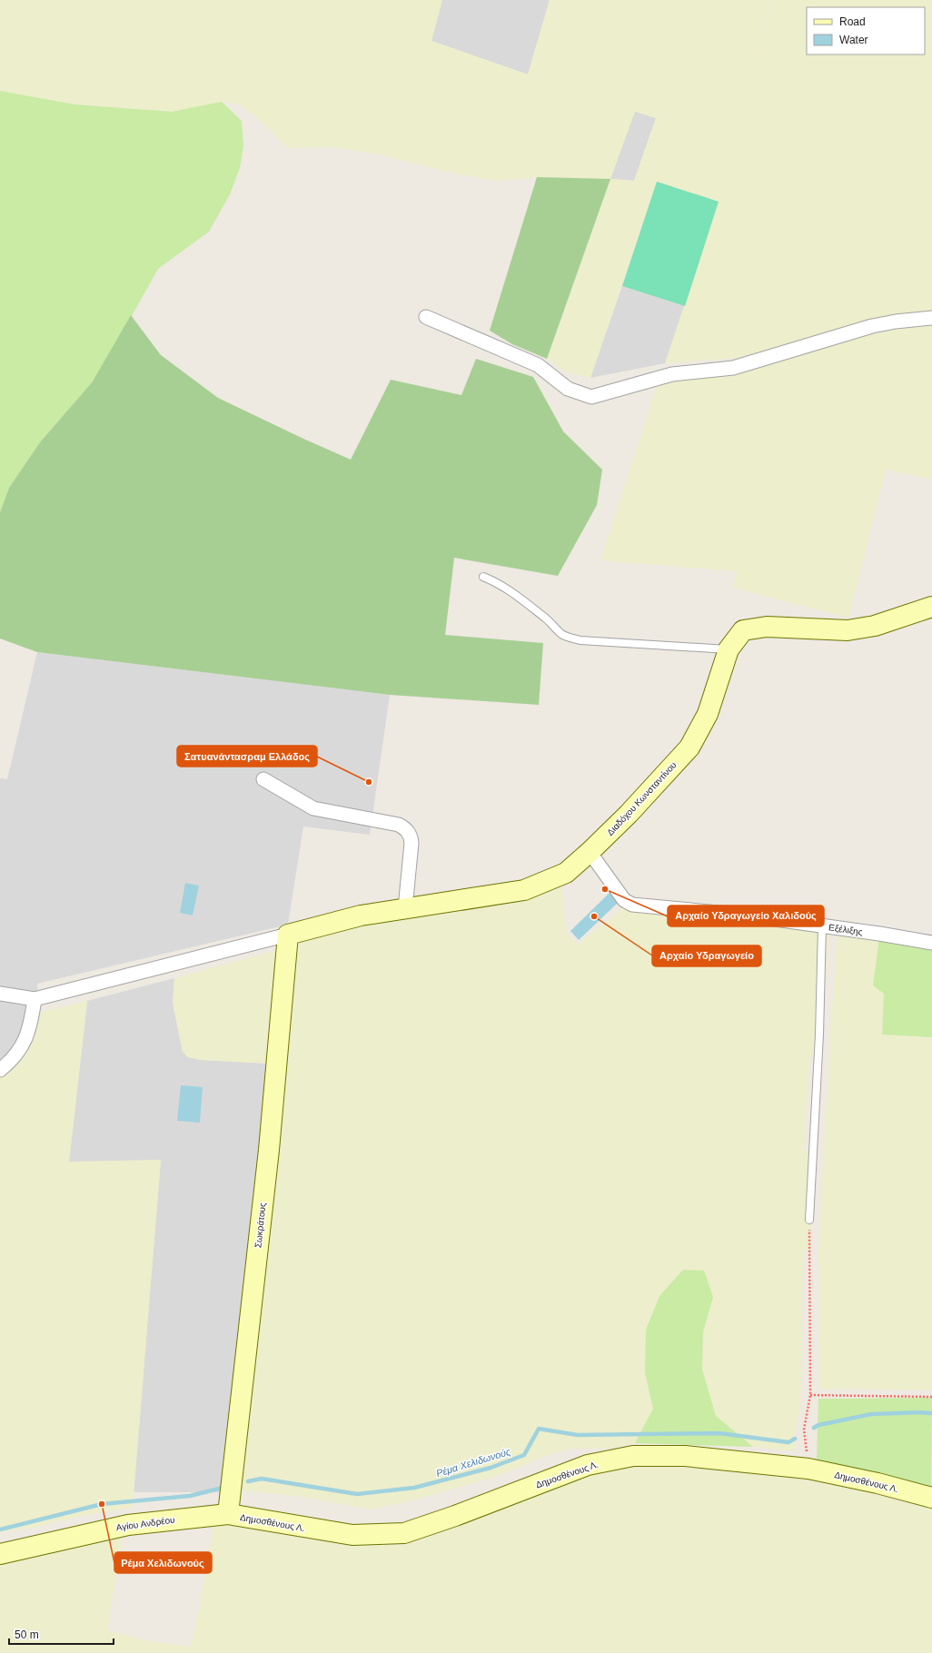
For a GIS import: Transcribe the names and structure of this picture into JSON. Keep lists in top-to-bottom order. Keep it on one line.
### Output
{"streets":{"street":["Διαδόχου Κωνσταντίνου","Εξέλιξης","Σωκράτους","Δημοσθένους Λ.","Αγίου Ανδρέου"]},"crossings":[["Διαδόχου Κωνσταντίνου","Εξέλιξης"],["Διαδόχου Κωνσταντίνου","Σωκράτους"],["Σωκράτους","Δημοσθένους Λ."],["Σωκράτους","Αγίου Ανδρέου"],["Δημοσθένους Λ.","Αγίου Ανδρέου"]],"water":["Ρέμα Χελιδωνούς"],"places":["Σατυανάντασραμ Ελλάδος","Αρχαίο Υδραγωγείο Χαλιδούς","Αρχαίο Υδραγωγείο","Ρέμα Χελιδωνούς"],"legend":["Road","Water"],"scale_bar":"50 m"}
